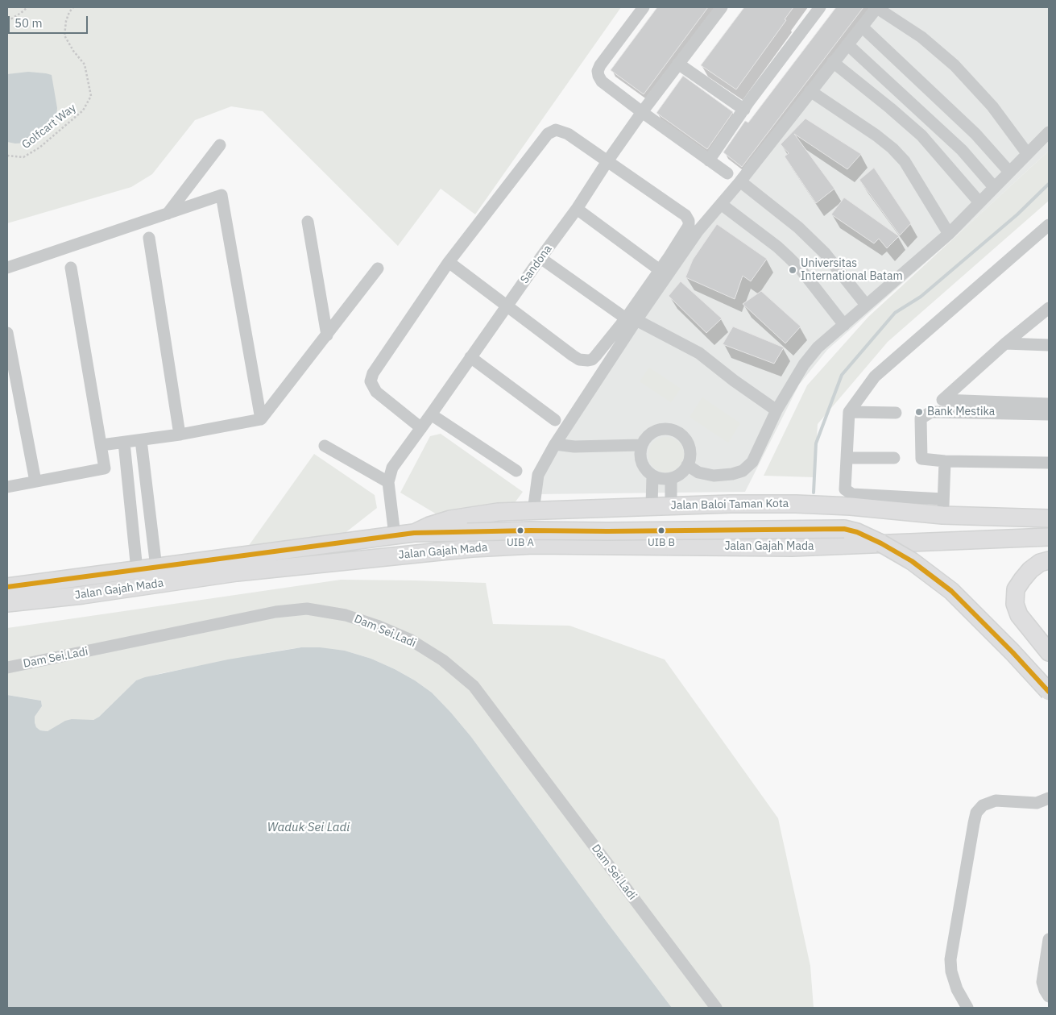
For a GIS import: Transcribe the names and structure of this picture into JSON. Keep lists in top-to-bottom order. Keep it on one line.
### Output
{"streets":{"highway":["Jalan Baloi Taman Kota","Jalan Gajah Mada"],"street":["Sandona","Dam Sei.Ladi"],"path":["Golfcart Way"]},"crossings":[["Sandona","Jalan Gajah Mada"],["Jalan Baloi Taman Kota","Jalan Gajah Mada"]],"water":["Waduk Sei Ladi"],"places":["Universitas International Batam","Bank Mestika","UIB A","UIB B"],"scale_bar":"50 m"}
